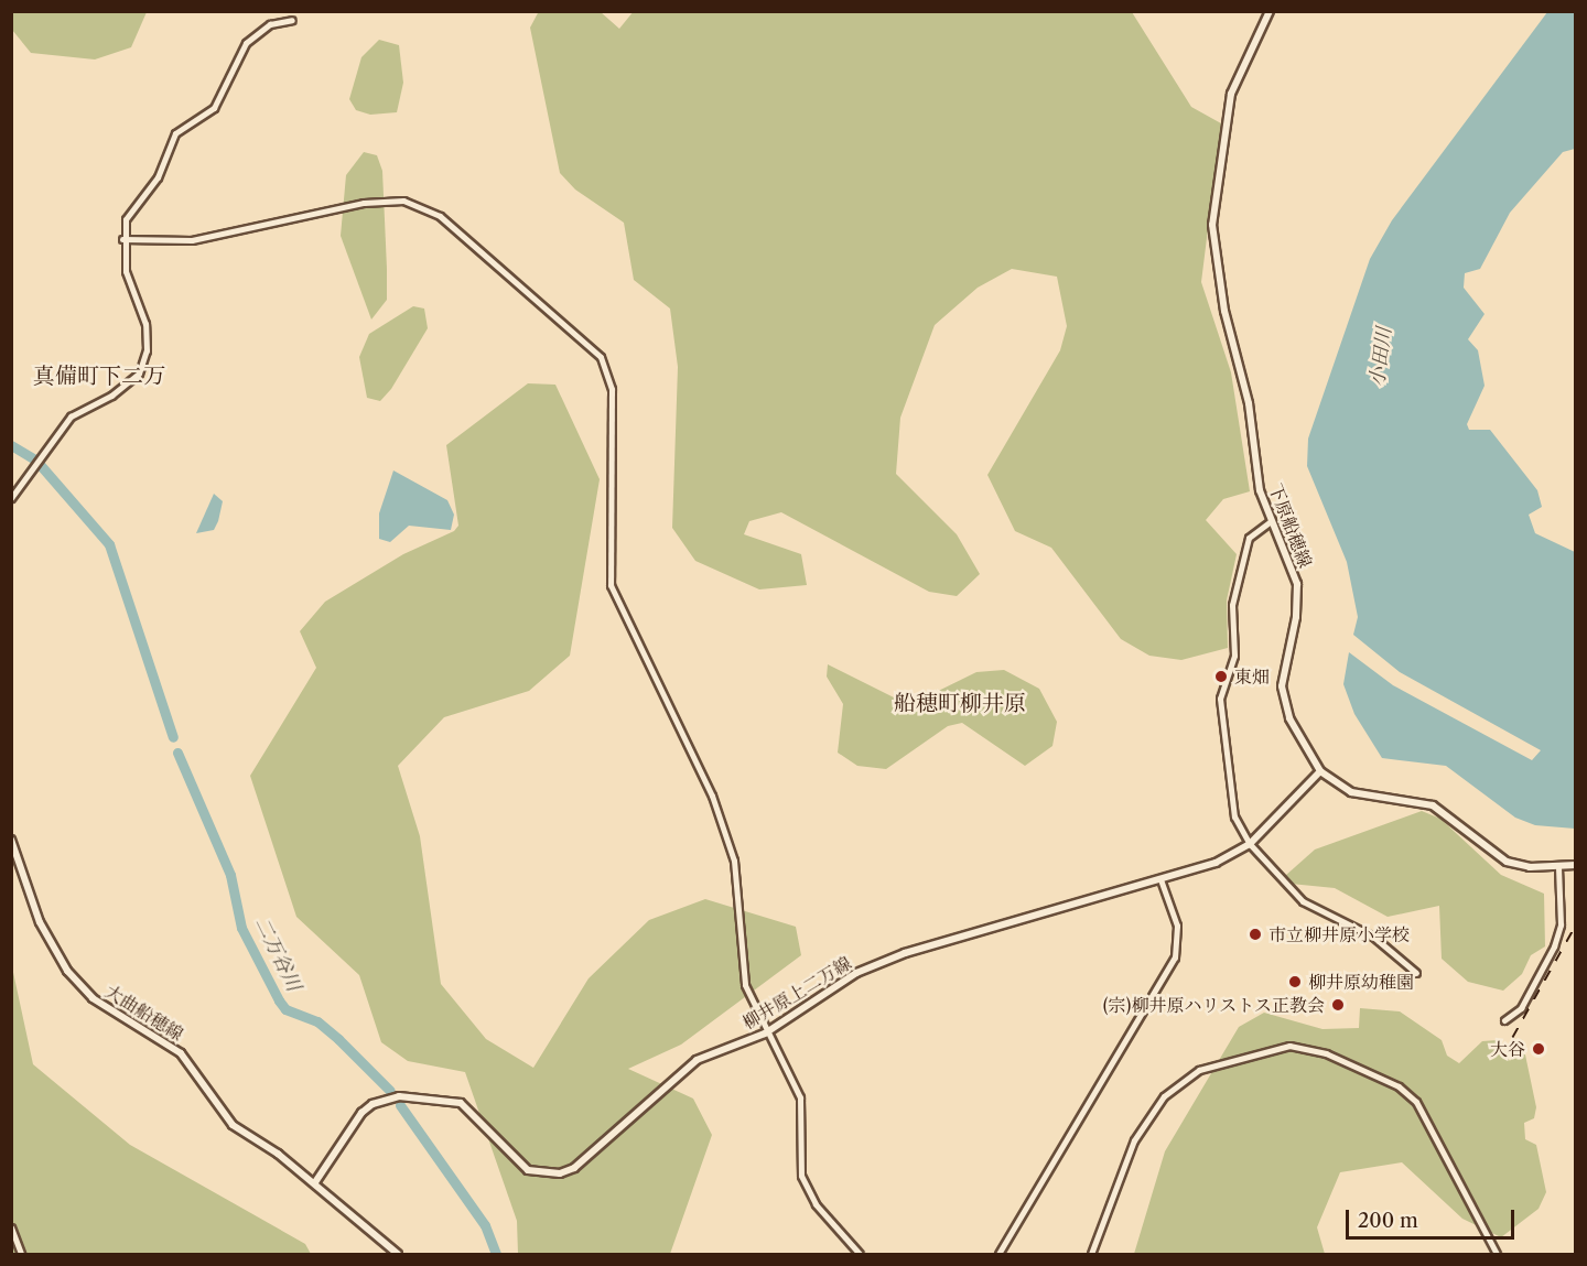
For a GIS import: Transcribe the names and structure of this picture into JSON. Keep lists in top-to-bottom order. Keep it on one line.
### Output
{"streets":{"main road":["下原船穂線","柳井原上二万線","大曲船穂線"]},"crossings":[["下原船穂線","柳井原上二万線"],["柳井原上二万線","大曲船穂線"]],"districts":["真備町下二万","船穂町柳井原"],"water":["小田川","二万谷川"],"places":["東畑","市立柳井原小学校","柳井原幼稚園","(宗)柳井原ハリストス正教会","大谷"],"scale_bar":"200 m"}
